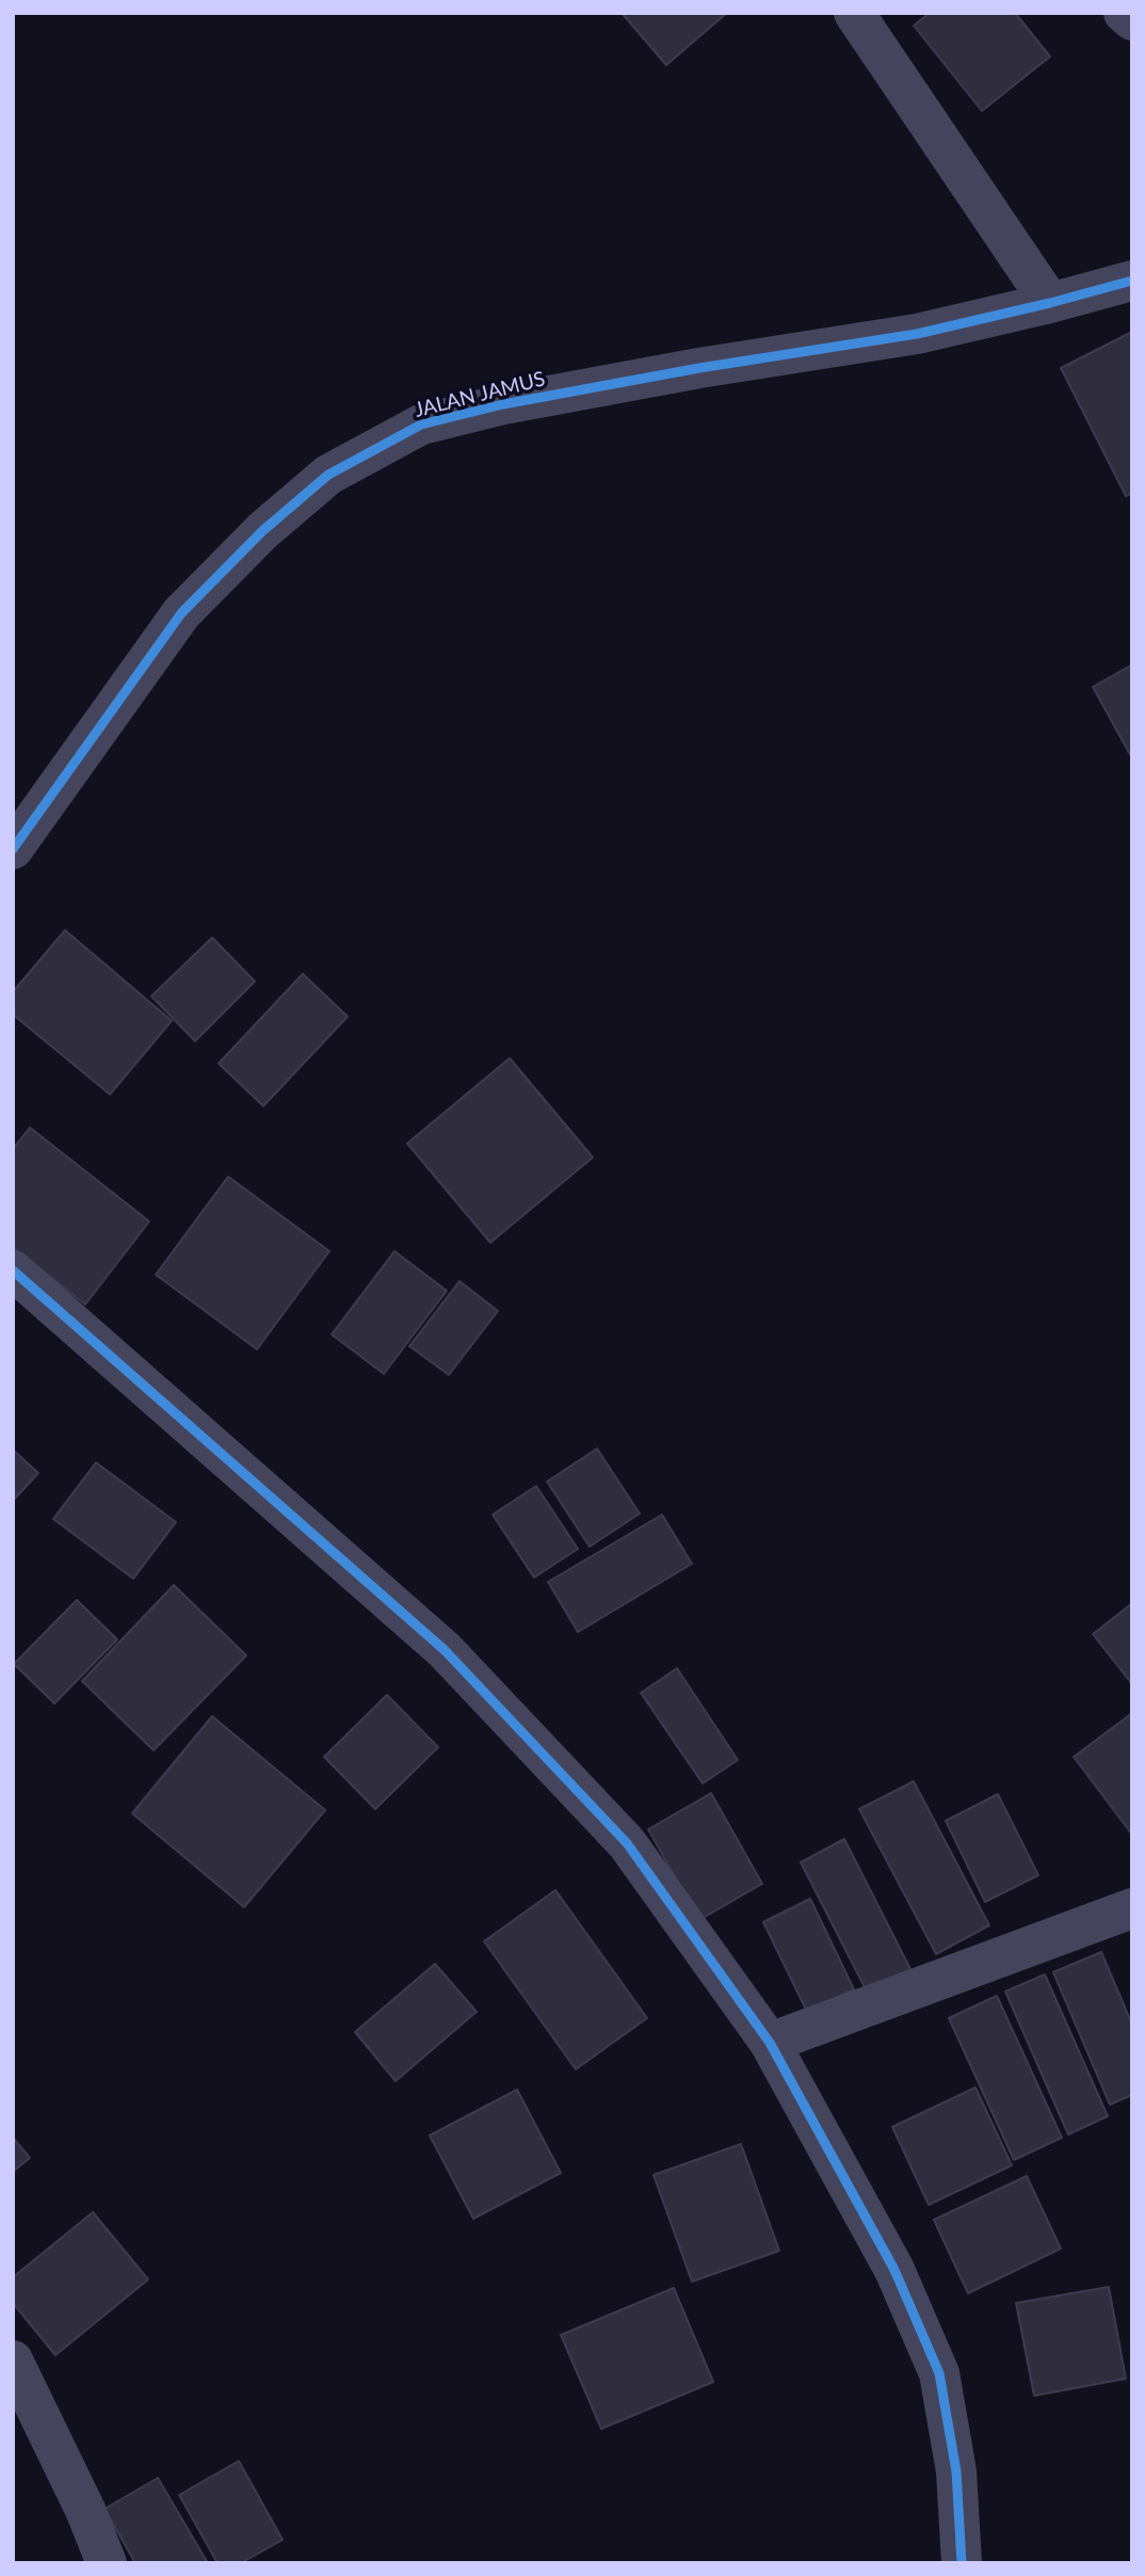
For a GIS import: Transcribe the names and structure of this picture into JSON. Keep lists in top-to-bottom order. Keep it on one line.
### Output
{"streets":{"street":["JALAN JAMUS"]}}
